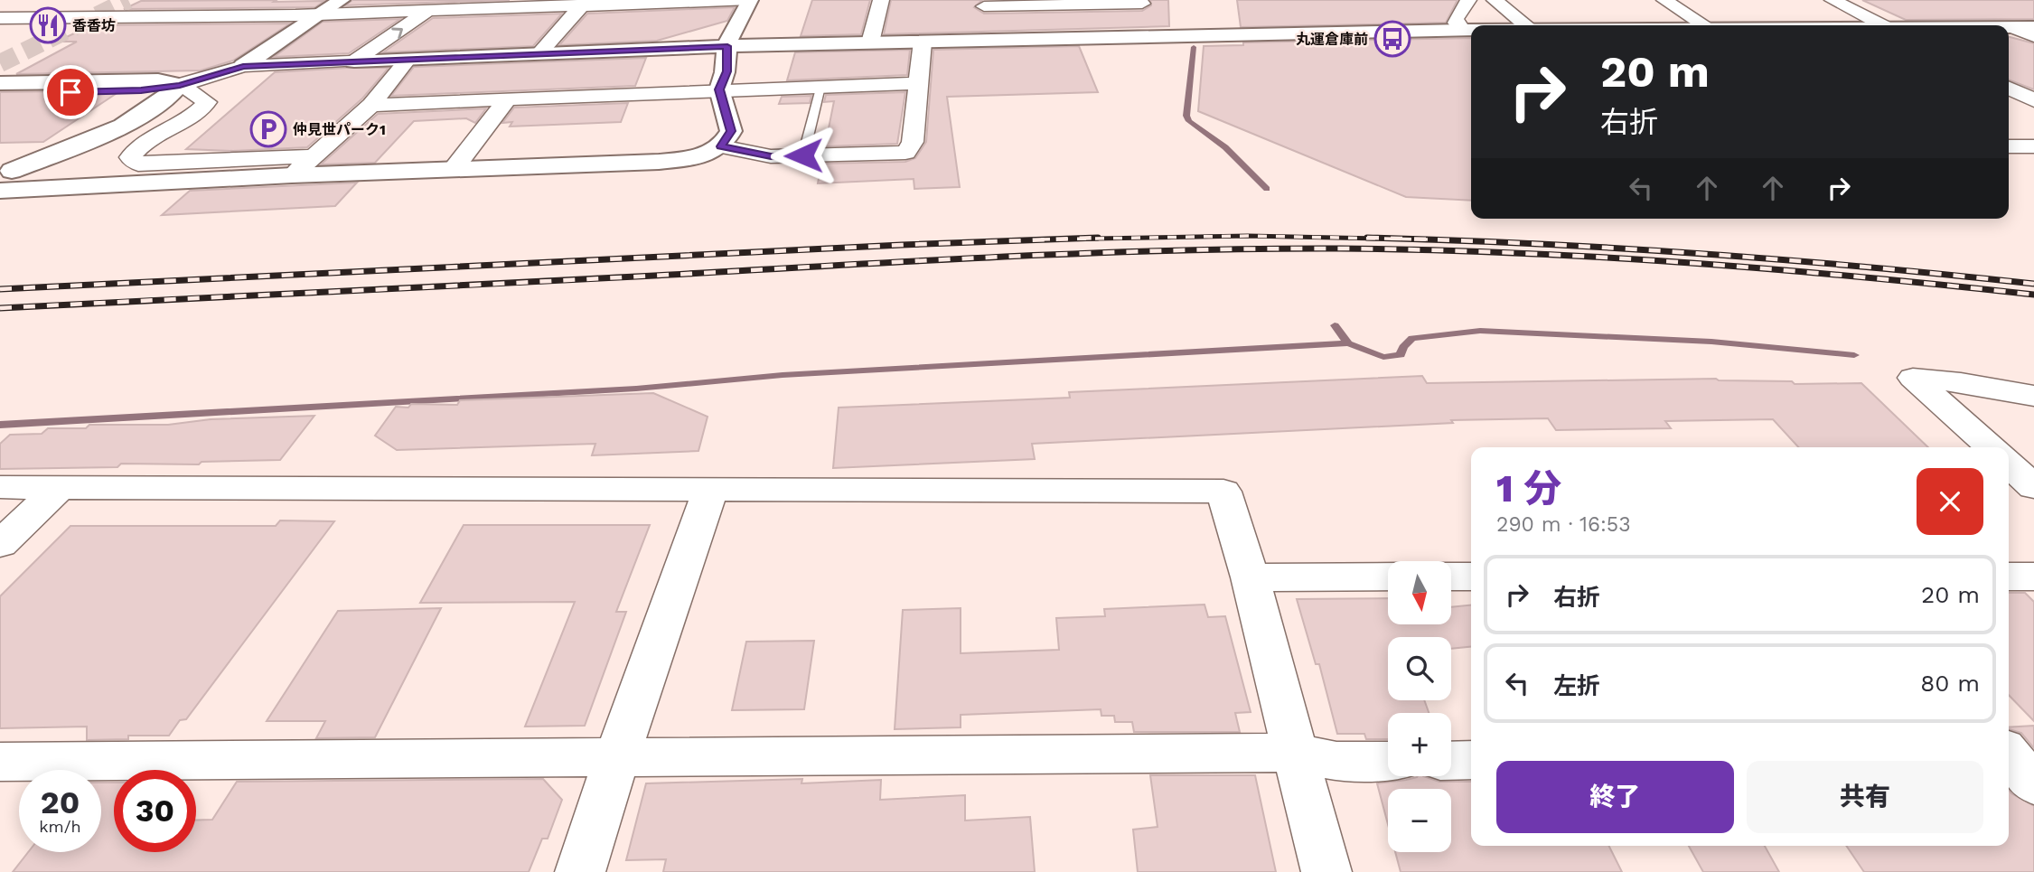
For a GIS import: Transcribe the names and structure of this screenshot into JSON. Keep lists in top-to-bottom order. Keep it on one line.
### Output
{"places":{"restaurant":["香香坊"],"bus stop":["丸運倉庫前"],"parking":["仲見世パーク1"]},"north":"bottom","page":{"turn":["20 m","右折"],"heading":["1 分","290 m · 16:53"],"list":[{"name":"右折","value":"20 m"},{"name":"左折","value":"80 m"}],"map_buttons":["+","−"],"buttons":["終了","共有"],"speed":"20 km/h","limit":"30"}}
